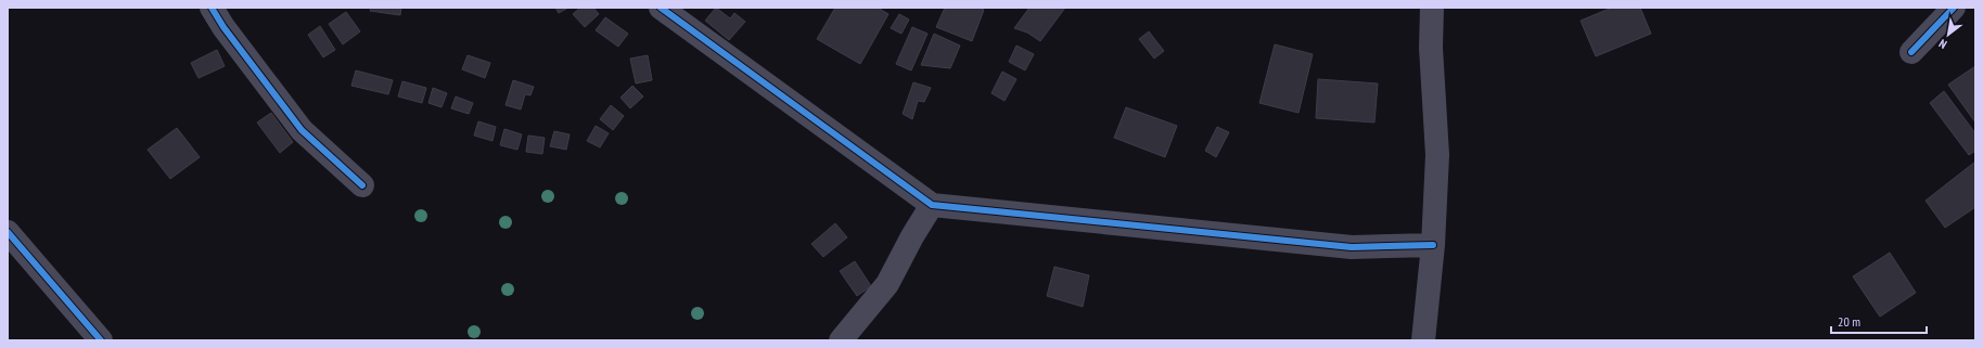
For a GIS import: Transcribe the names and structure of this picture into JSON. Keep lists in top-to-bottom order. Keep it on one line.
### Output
{"scale_bar":"20 m","north":"bottom left"}
